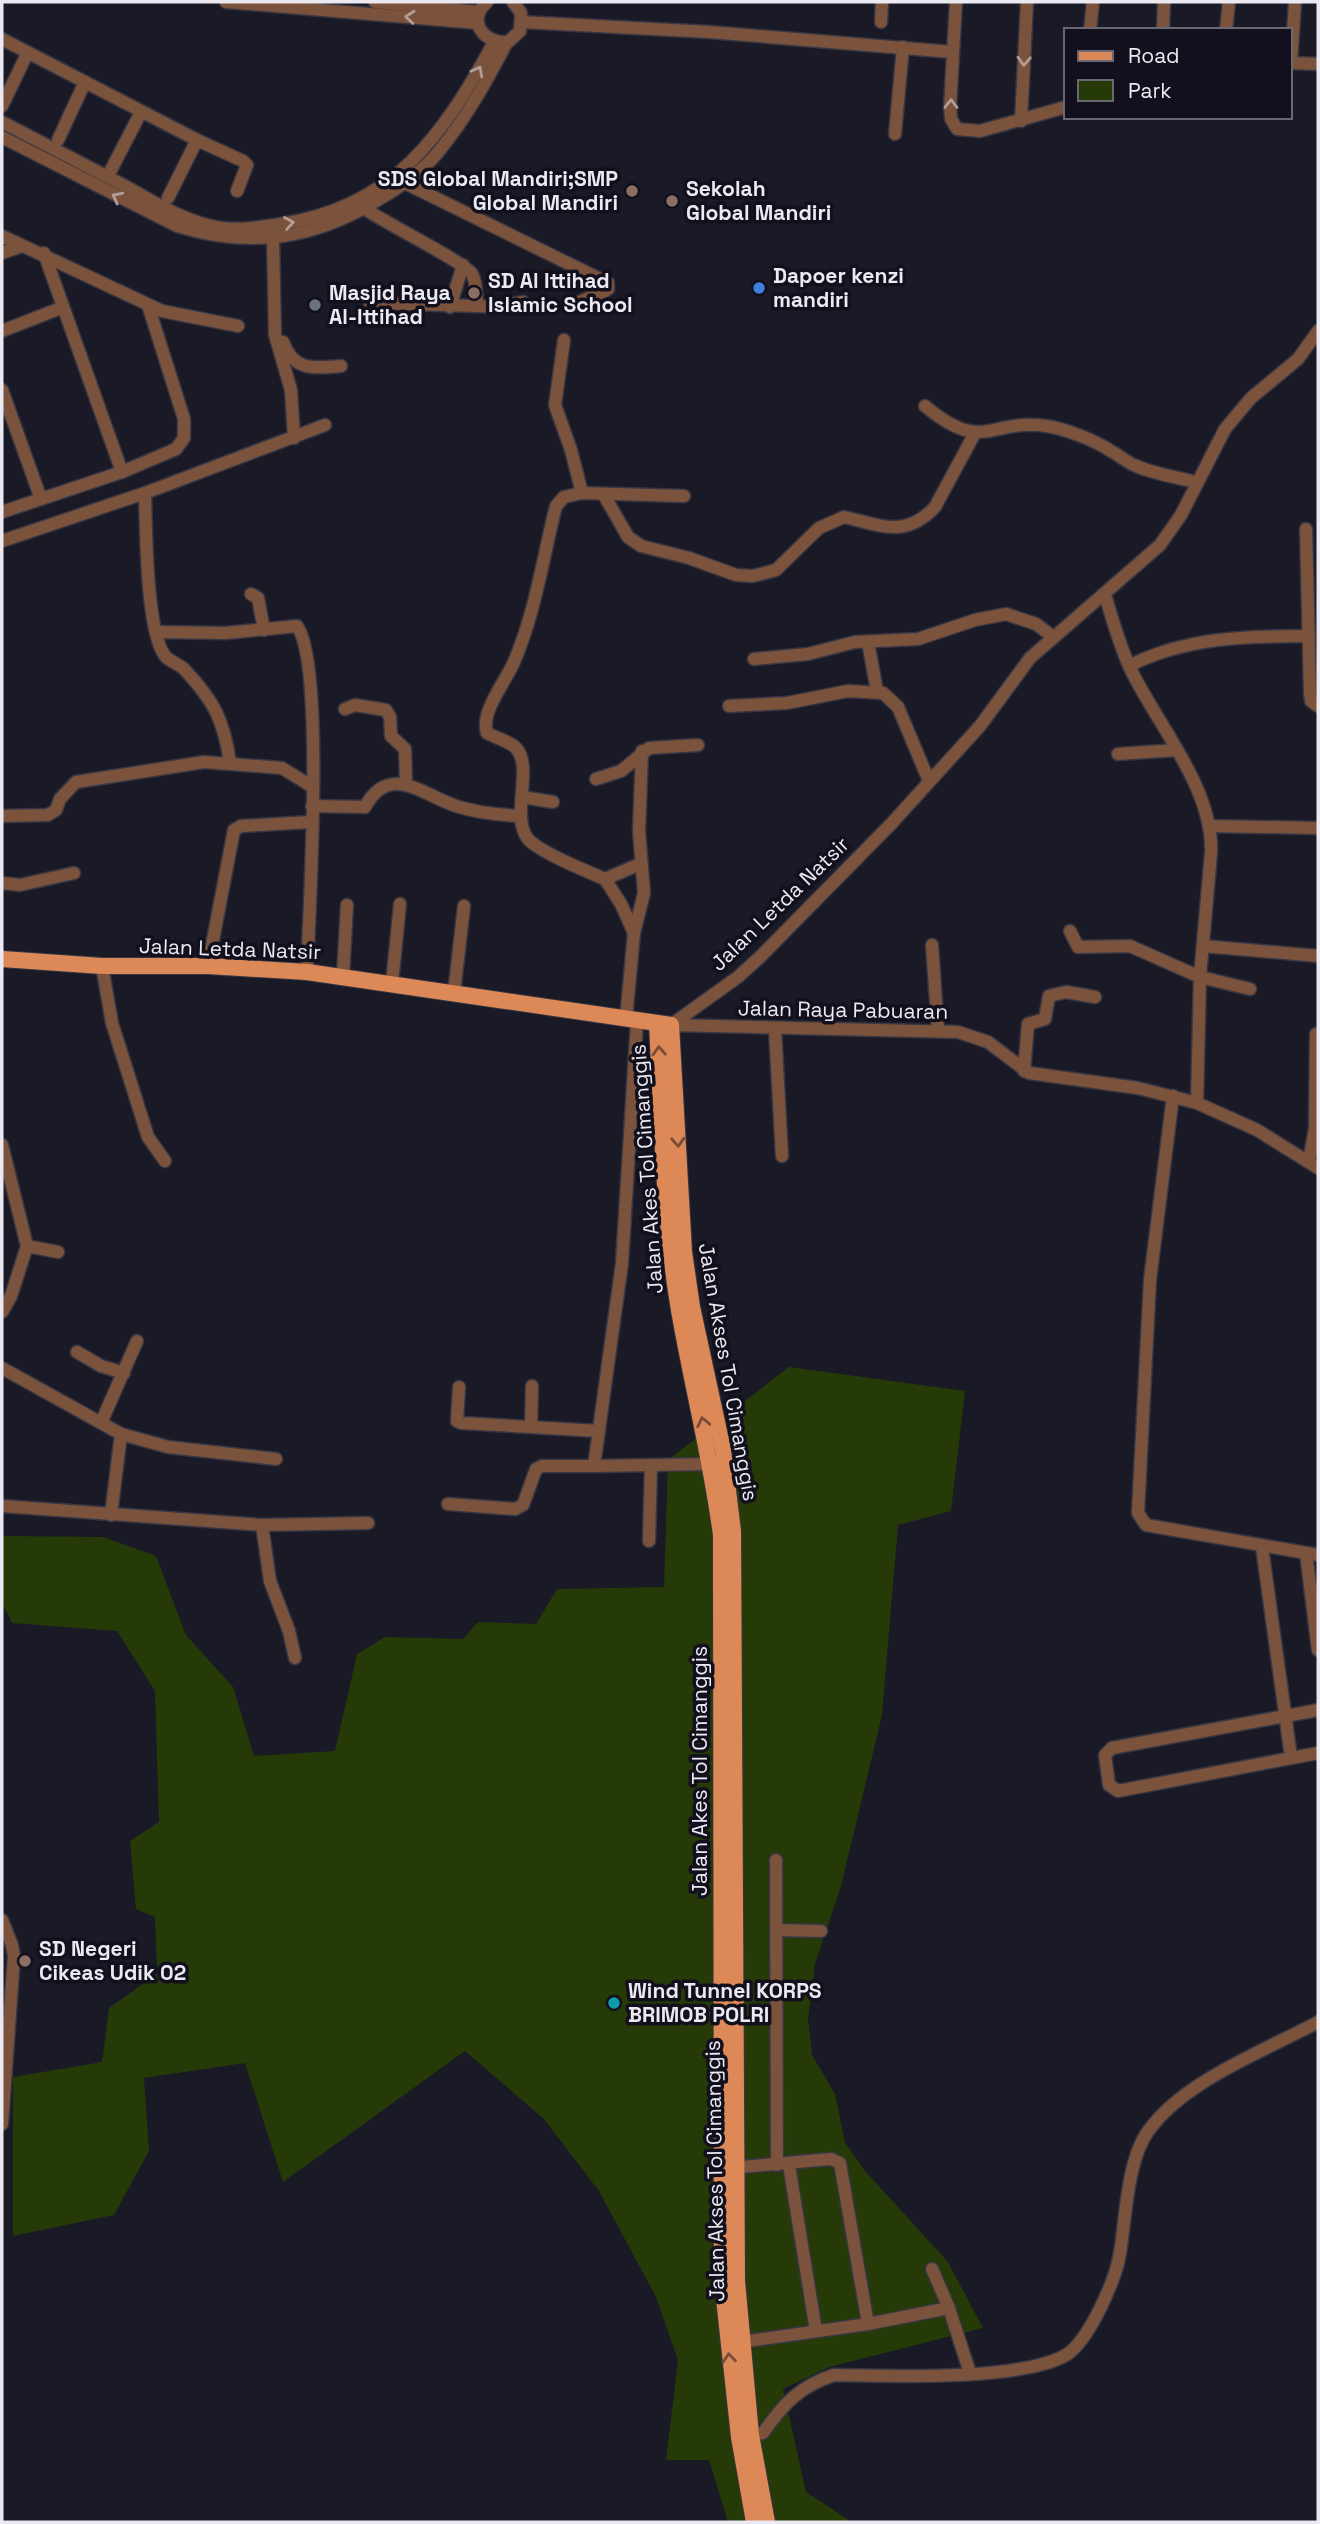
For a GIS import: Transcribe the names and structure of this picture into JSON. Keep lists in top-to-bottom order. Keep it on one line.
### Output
{"streets":{"main road":["Jalan Letda Natsir","Jalan Akes Tol Cimanggis","Jalan Akses Tol Cimanggis"],"street":["Jalan Raya Pabuaran"]},"crossings":[["Jalan Letda Natsir","Jalan Raya Pabuaran"],["Jalan Letda Natsir","Jalan Akes Tol Cimanggis"],["Jalan Letda Natsir","Jalan Akses Tol Cimanggis"],["Jalan Raya Pabuaran","Jalan Akes Tol Cimanggis"],["Jalan Raya Pabuaran","Jalan Akses Tol Cimanggis"],["Jalan Akes Tol Cimanggis","Jalan Akses Tol Cimanggis"]],"one_way":["Jalan Akes Tol Cimanggis","Jalan Akses Tol Cimanggis"],"places":["SDS Global Mandiri;SMP Global Mandiri","Sekolah Global Mandiri","Dapoer kenzi mandiri","SD Al Ittihad Islamic School","Masjid Raya Al-Ittihad","SD Negeri Cikeas Udik 02","Wind Tunnel KORPS BRIMOB POLRI"],"legend":["Road","Park"]}
